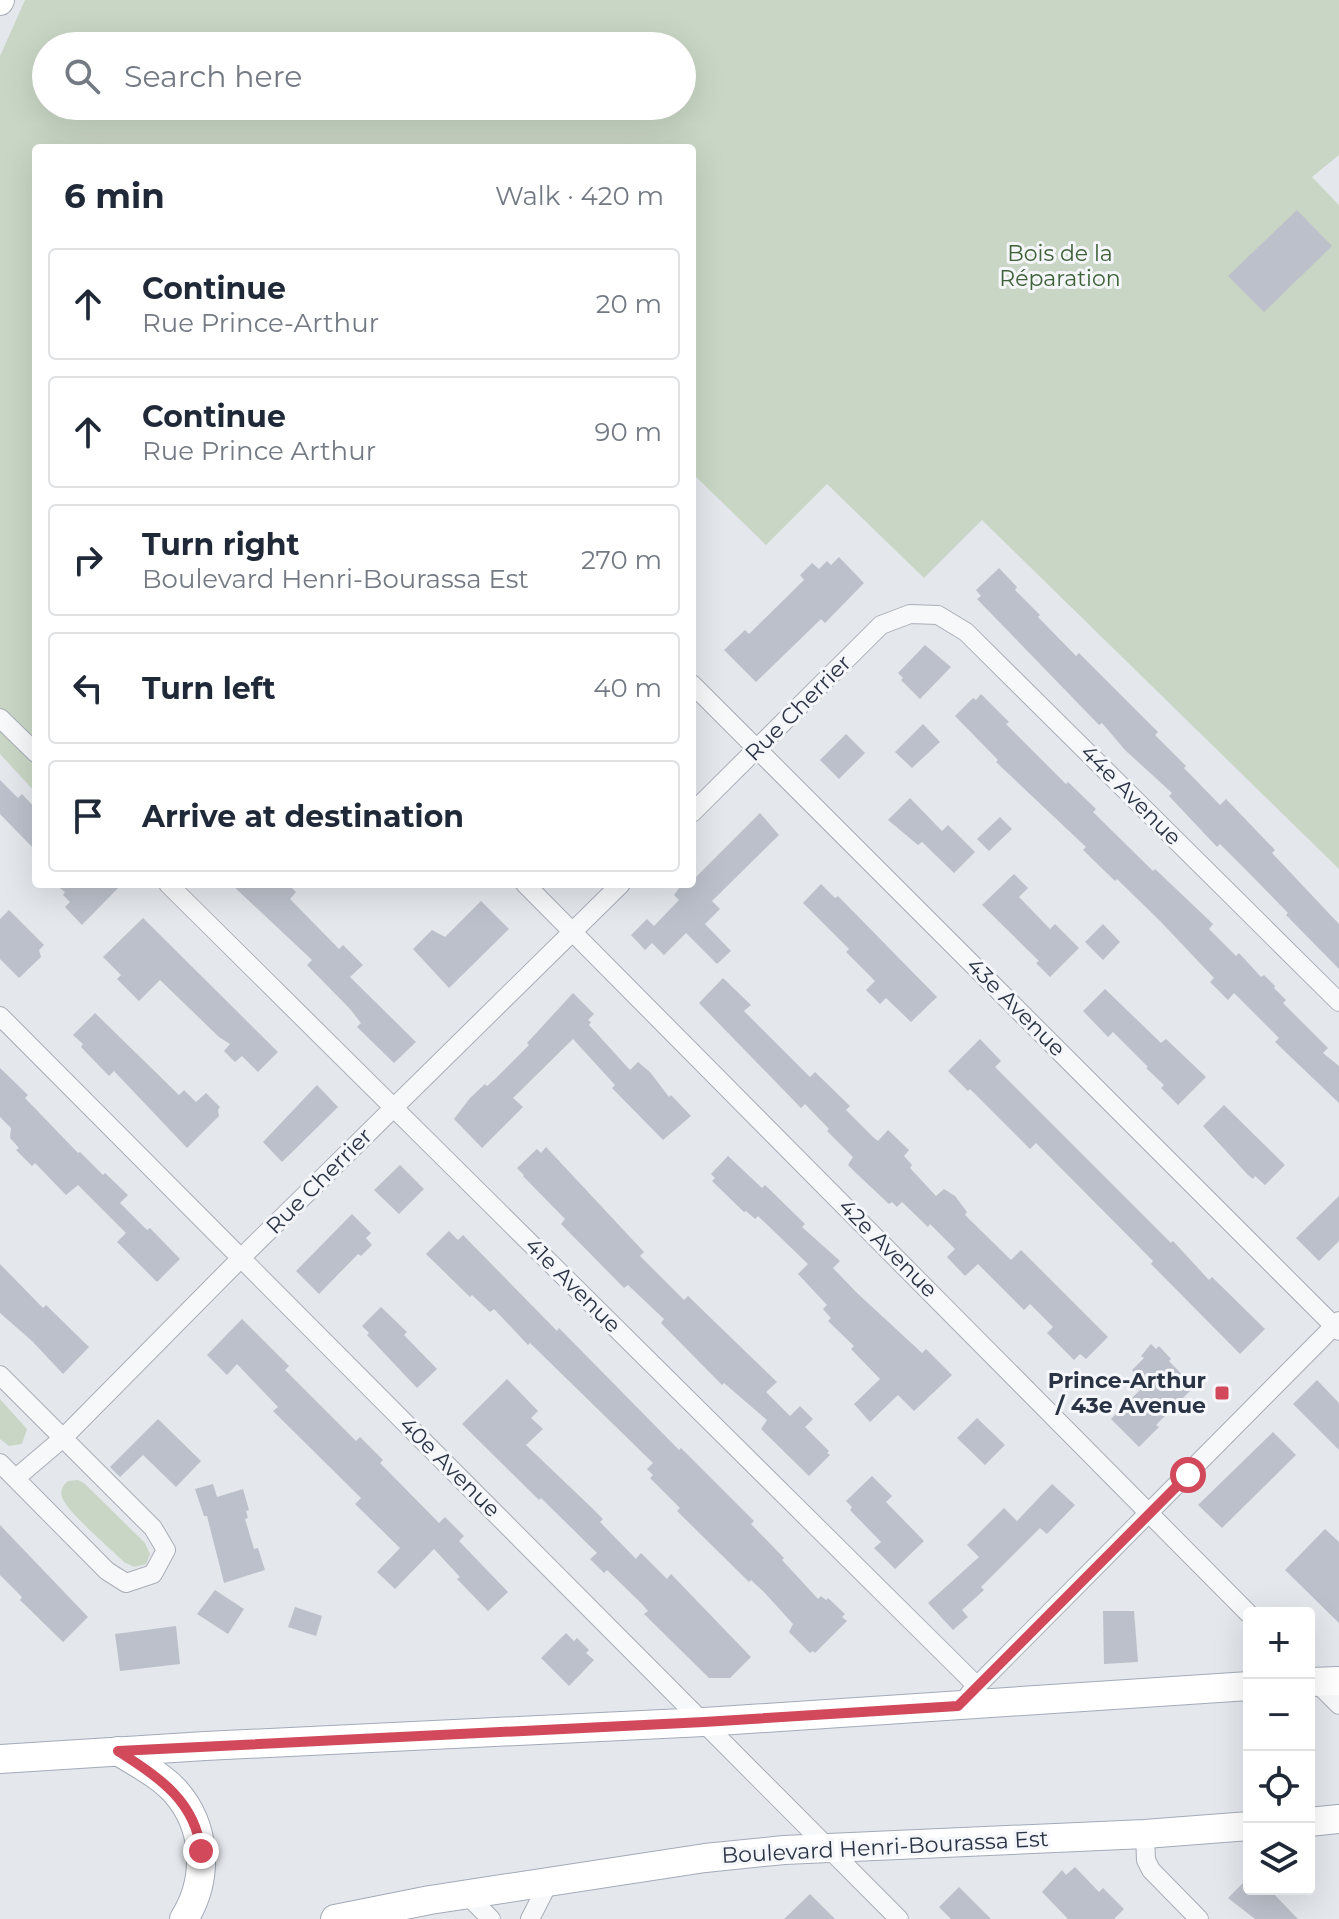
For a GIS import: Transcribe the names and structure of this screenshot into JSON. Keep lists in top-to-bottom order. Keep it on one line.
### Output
{"streets":{"main road":["Boulevard Henri-Bourassa Est"],"street":["Rue Cherrier","44e Avenue","43e Avenue","42e Avenue","41e Avenue","40e Avenue"]},"crossings":[["Rue Cherrier","44e Avenue"],["Rue Cherrier","43e Avenue"],["Rue Cherrier","42e Avenue"],["Rue Cherrier","41e Avenue"],["Rue Cherrier","40e Avenue"],["40e Avenue","Boulevard Henri-Bourassa Est"]],"parks":["Bois de la Réparation"],"places":{"transit":["Prince-Arthur / 43e Avenue"]},"page":{"search":"Search here","heading":["6 min","Walk · 420 m"],"list":[["Continue","Rue Prince-Arthur","20 m"],["Continue","Rue Prince Arthur","90 m"],["Turn right","Boulevard Henri-Bourassa Est","270 m"],["Turn left","40 m"],"Arrive at destination"],"map_buttons":["+","−"]}}
